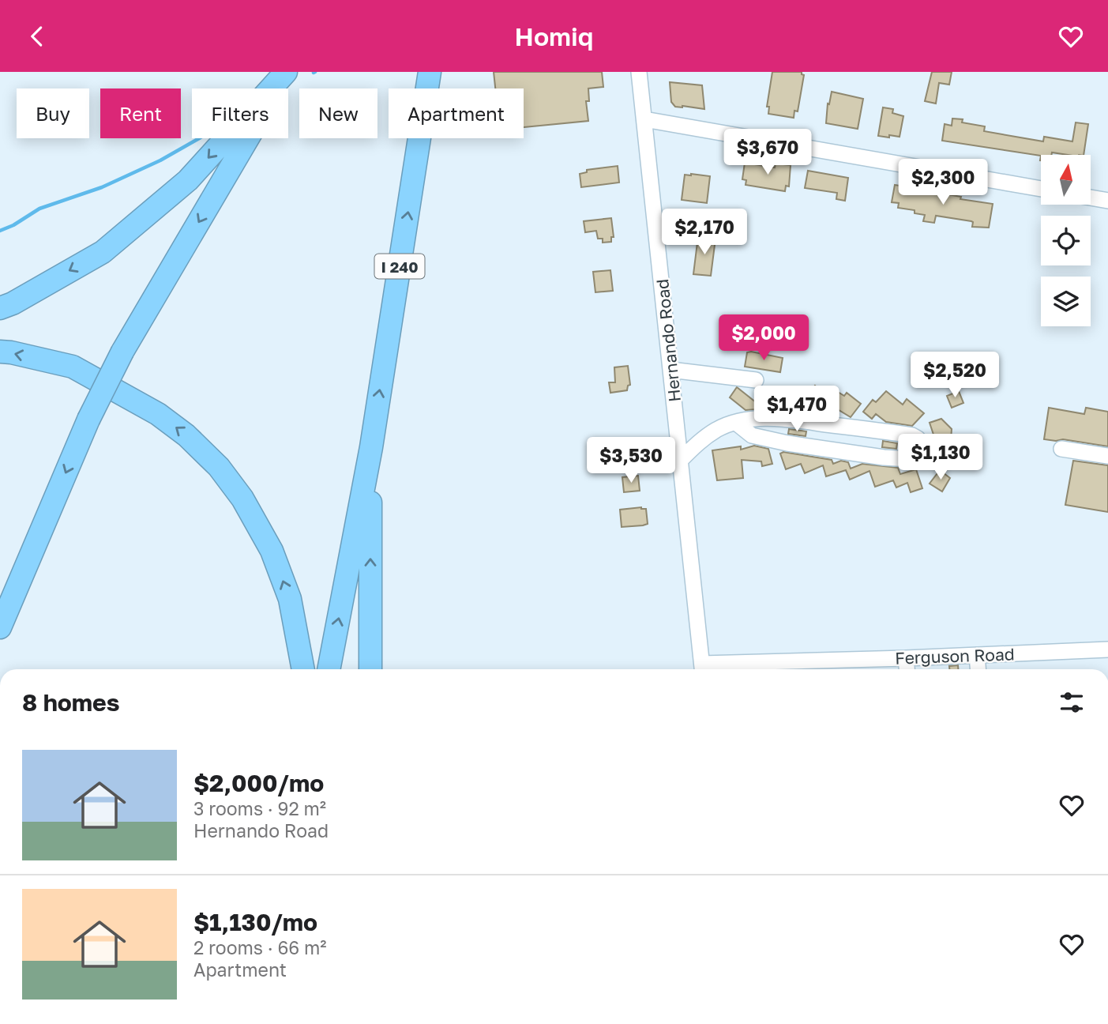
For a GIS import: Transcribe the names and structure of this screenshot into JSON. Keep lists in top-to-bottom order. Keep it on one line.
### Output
{"streets":{"highway":["I 240"],"street":["Hernando Road","Ferguson Road"]},"crossings":[["Hernando Road","Ferguson Road"]],"north":"top","page":{"header":"Homiq","chip":["Buy","Rent","Filters","New","Apartment"],"price":["$3,670","$2,300","$2,170","$2,000","$2,520","$1,470","$1,130","$3,530"],"heading":"8 homes","list":[{"name":"$2,000/mo","note":"3 rooms · 92 m² · Hernando Road"},{"name":"$1,130/mo","note":"2 rooms · 66 m² · Apartment"}]}}
